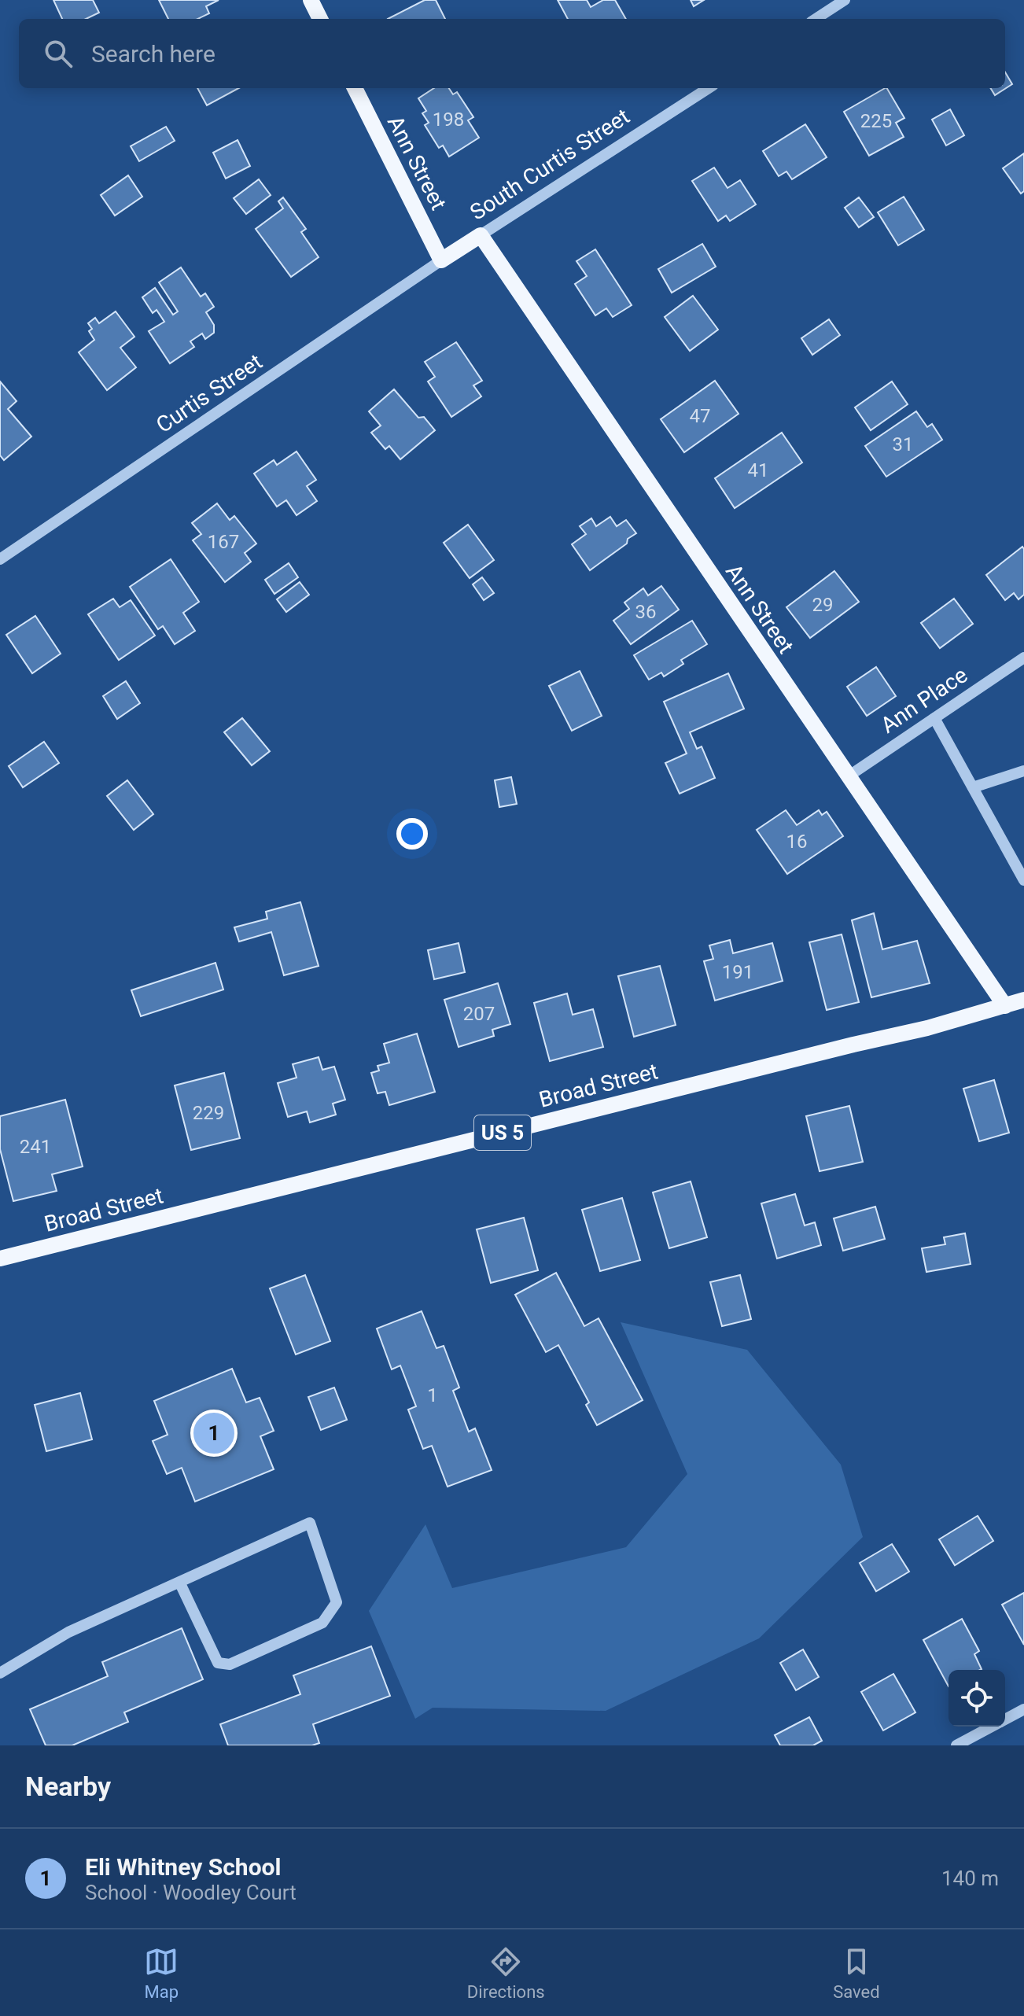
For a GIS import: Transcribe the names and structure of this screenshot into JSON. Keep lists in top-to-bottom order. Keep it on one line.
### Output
{"streets":{"main road":["Ann Street","South Curtis Street","Broad Street","US 5"],"street":["Curtis Street","Ann Place"]},"crossings":[["Ann Street","South Curtis Street"],["Ann Street","Curtis Street"],["Ann Street","Ann Place"],["Ann Street","Broad Street"],["South Curtis Street","Curtis Street"]],"house_numbers":["198","225","47","31","41","167","29","36","16","191","207","229","241","1"],"page":{"search":"Search here","pins":"1","heading":"Nearby","list":[{"mark":"1","name":"Eli Whitney School","note":"School · Woodley Court","value":"140 m"}],"nav":["Map","Directions","Saved"]}}
